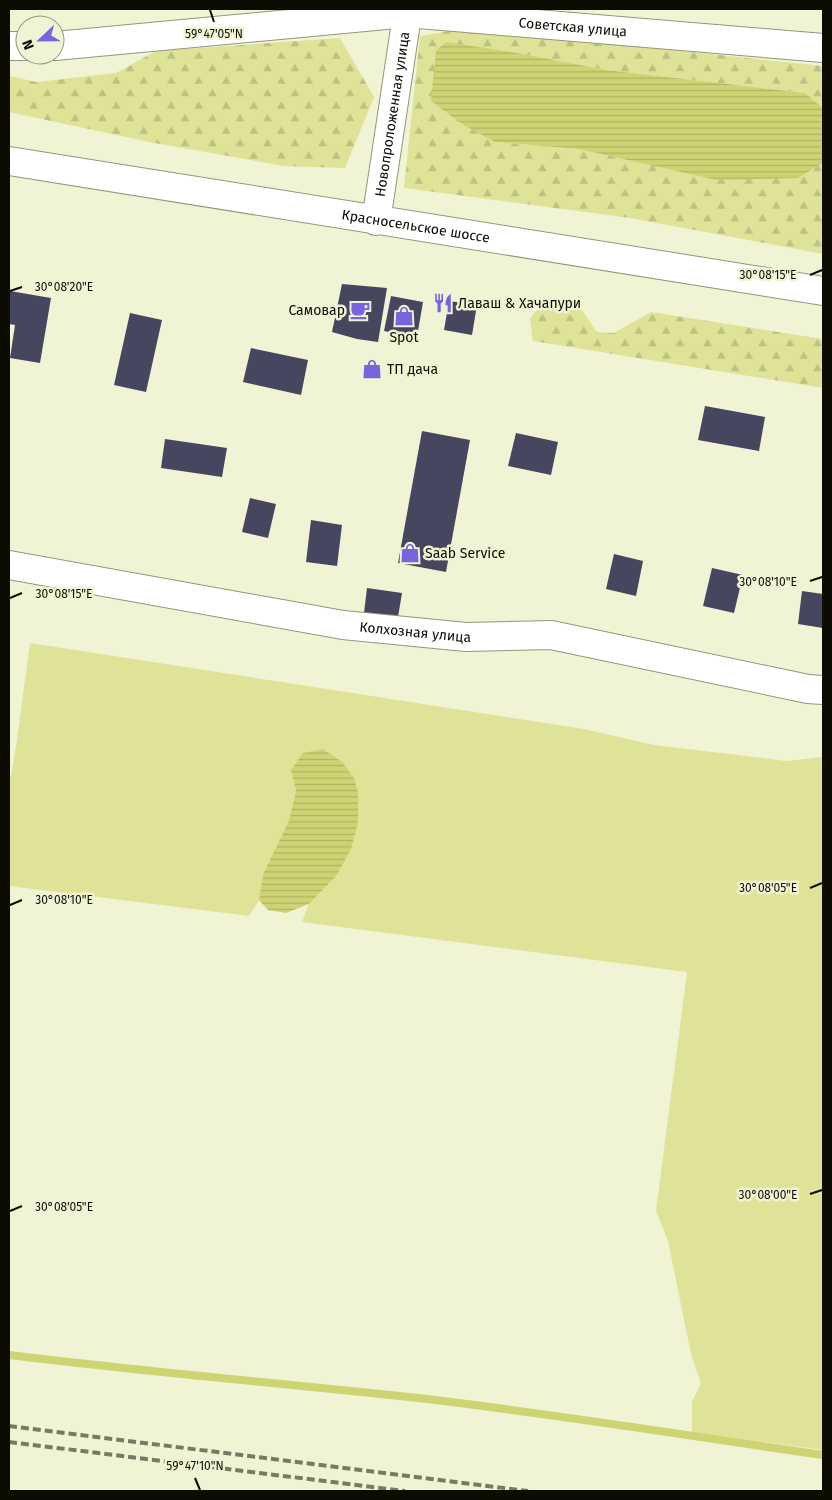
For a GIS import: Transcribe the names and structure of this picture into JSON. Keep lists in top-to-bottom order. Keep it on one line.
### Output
{"streets":{"main road":["Советская улица","Новопроложенная улица","Красносельское шоссе","Колхозная улица"]},"crossings":[["Советская улица","Новопроложенная улица"],["Новопроложенная улица","Красносельское шоссе"]],"places":{"restaurant":["Лаваш & Хачапури"],"cafe":["Самовар"],"shop":["Spot","ТП дача","Saab Service"]},"north":"left","coordinates":["59°47'05\"N","30°08'15\"E","30°08'20\"E","30°08'10\"E","30°08'05\"E","30°08'00\"E","59°47'10\"N"]}
